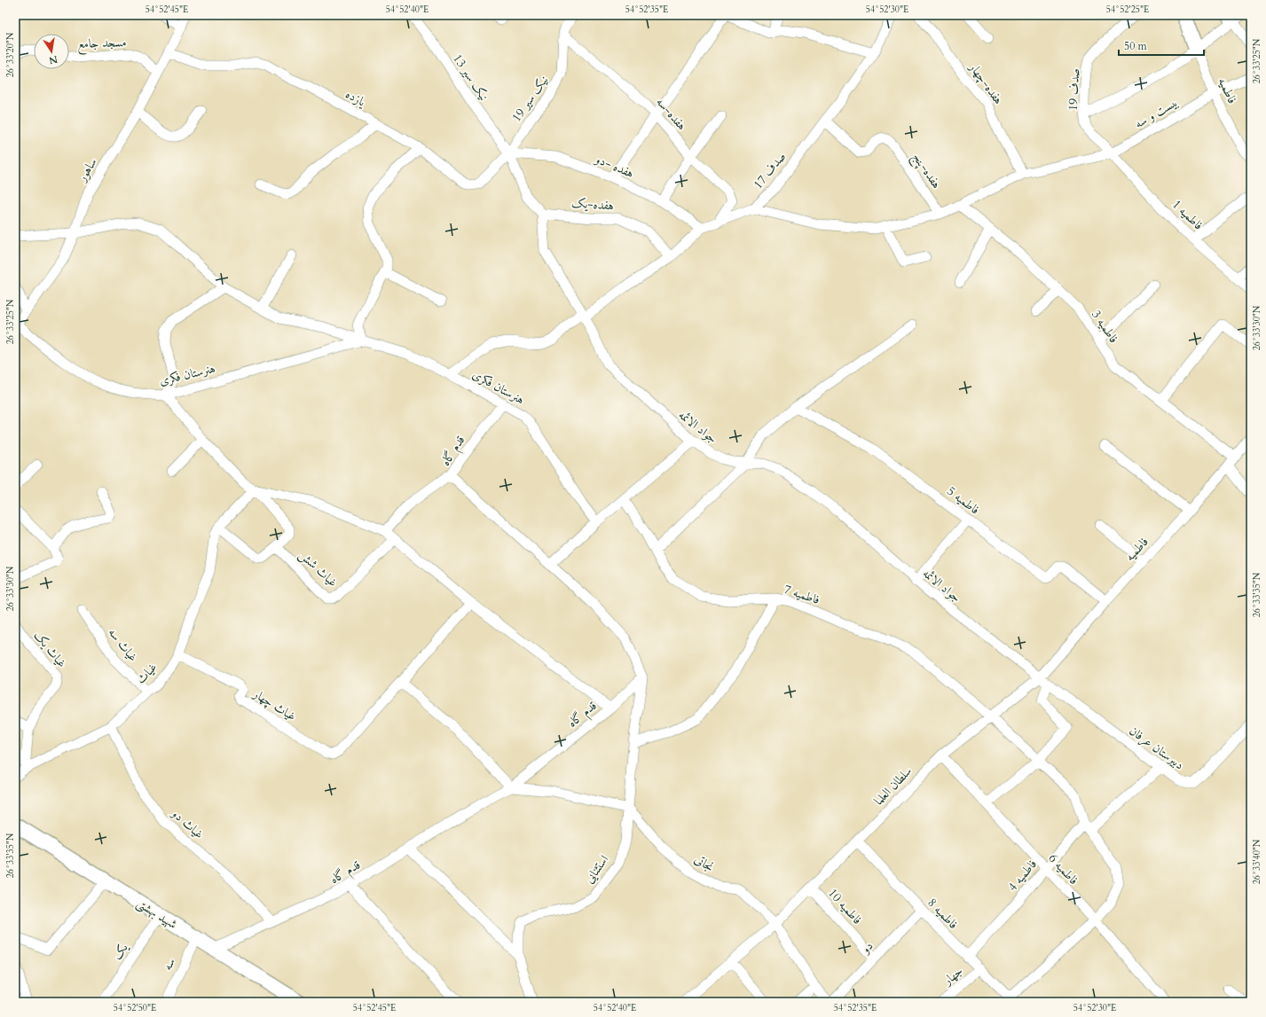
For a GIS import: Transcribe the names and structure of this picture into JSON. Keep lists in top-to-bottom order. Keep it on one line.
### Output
{"streets":{"street":["مسجد جامع","نیک سیر 13","هفده-چهار","صدف 19","فاطمیه","یازده","نیک سیر 19","بیست و سه","هفده-سه","هفده -دو","ساهور","صدف 17","هفده-پنج","هفده-یک","فاطمیه 1","فاطمیه 3","هنرستان فکری","جواد الائمه","قدم گاه","فاطمیه 5","غیاث شش","فاطمیه 7","غیاث سه","غیاث یک","غیاث","غیاث چهار","دبیرستان عرفان","سلطان العلما","غیاث دو","نجاتی","استثنایی","فاطمیه 6","فاطمیه 4","فاطمیه 10","شهید بهشتی","فاطمیه 8","دو","یک","سه","جهار"]},"crossings":[["مسجد جامع","ساهور"],["نیک سیر 13","یازده"],["نیک سیر 13","نیک سیر 19"],["نیک سیر 13","هفده -دو"],["هفده-چهار","بیست و سه"],["صدف 19","بیست و سه"],["صدف 19","فاطمیه 1"],["فاطمیه","بیست و سه"],["فاطمیه","فاطمیه 3"],["فاطمیه","جواد الائمه"],["فاطمیه","فاطمیه 5"],["فاطمیه","دبیرستان عرفان"],["فاطمیه","سلطان العلما"],["یازده","نیک سیر 19"],["یازده","هفده -دو"],["یازده","ساهور"],["نیک سیر 19","هفده-سه"],["نیک سیر 19","هفده -دو"],["بیست و سه","صدف 17"],["بیست و سه","هفده-پنج"],["بیست و سه","فاطمیه 1"],["بیست و سه","فاطمیه 3"],["هفده-سه","صدف 17"],["هفده -دو","صدف 17"],["ساهور","هنرستان فکری"],["صدف 17","هفده-پنج"],["صدف 17","هفده-یک"],["صدف 17","هنرستان فکری"],["صدف 17","جواد الائمه"],["هفده-یک","جواد الائمه"],["هنرستان فکری","قدم گاه"],["جواد الائمه","دبیرستان عرفان"],["جواد الائمه","سلطان العلما"],["قدم گاه","غیاث دو"],["قدم گاه","استثنایی"],["قدم گاه","شهید بهشتی"],["فاطمیه 7","سلطان العلما"],["غیاث سه","غیاث"],["غیاث یک","غیاث"],["غیاث","غیاث چهار"],["غیاث","غیاث دو"],["دبیرستان عرفان","سلطان العلما"],["دبیرستان عرفان","فاطمیه 4"],["سلطان العلما","نجاتی"],["سلطان العلما","فاطمیه 6"],["سلطان العلما","فاطمیه 10"],["سلطان العلما","فاطمیه 8"],["نجاتی","استثنایی"],["فاطمیه 6","فاطمیه 4"],["فاطمیه 4","فاطمیه 8"],["فاطمیه 10","دو"],["شهید بهشتی","یک"],["شهید بهشتی","سه"],["فاطمیه 8","دو"],["فاطمیه 8","جهار"]],"scale_bar":"50 m","north":"bottom","coordinates":["54°52'45\"E","54°52'40\"E","54°52'35\"E","54°52'30\"E","54°52'25\"E","26°33'20\"N","26°33'25\"N","26°33'30\"N","26°33'35\"N","26°33'40\"N","54°52'50\"E"]}
